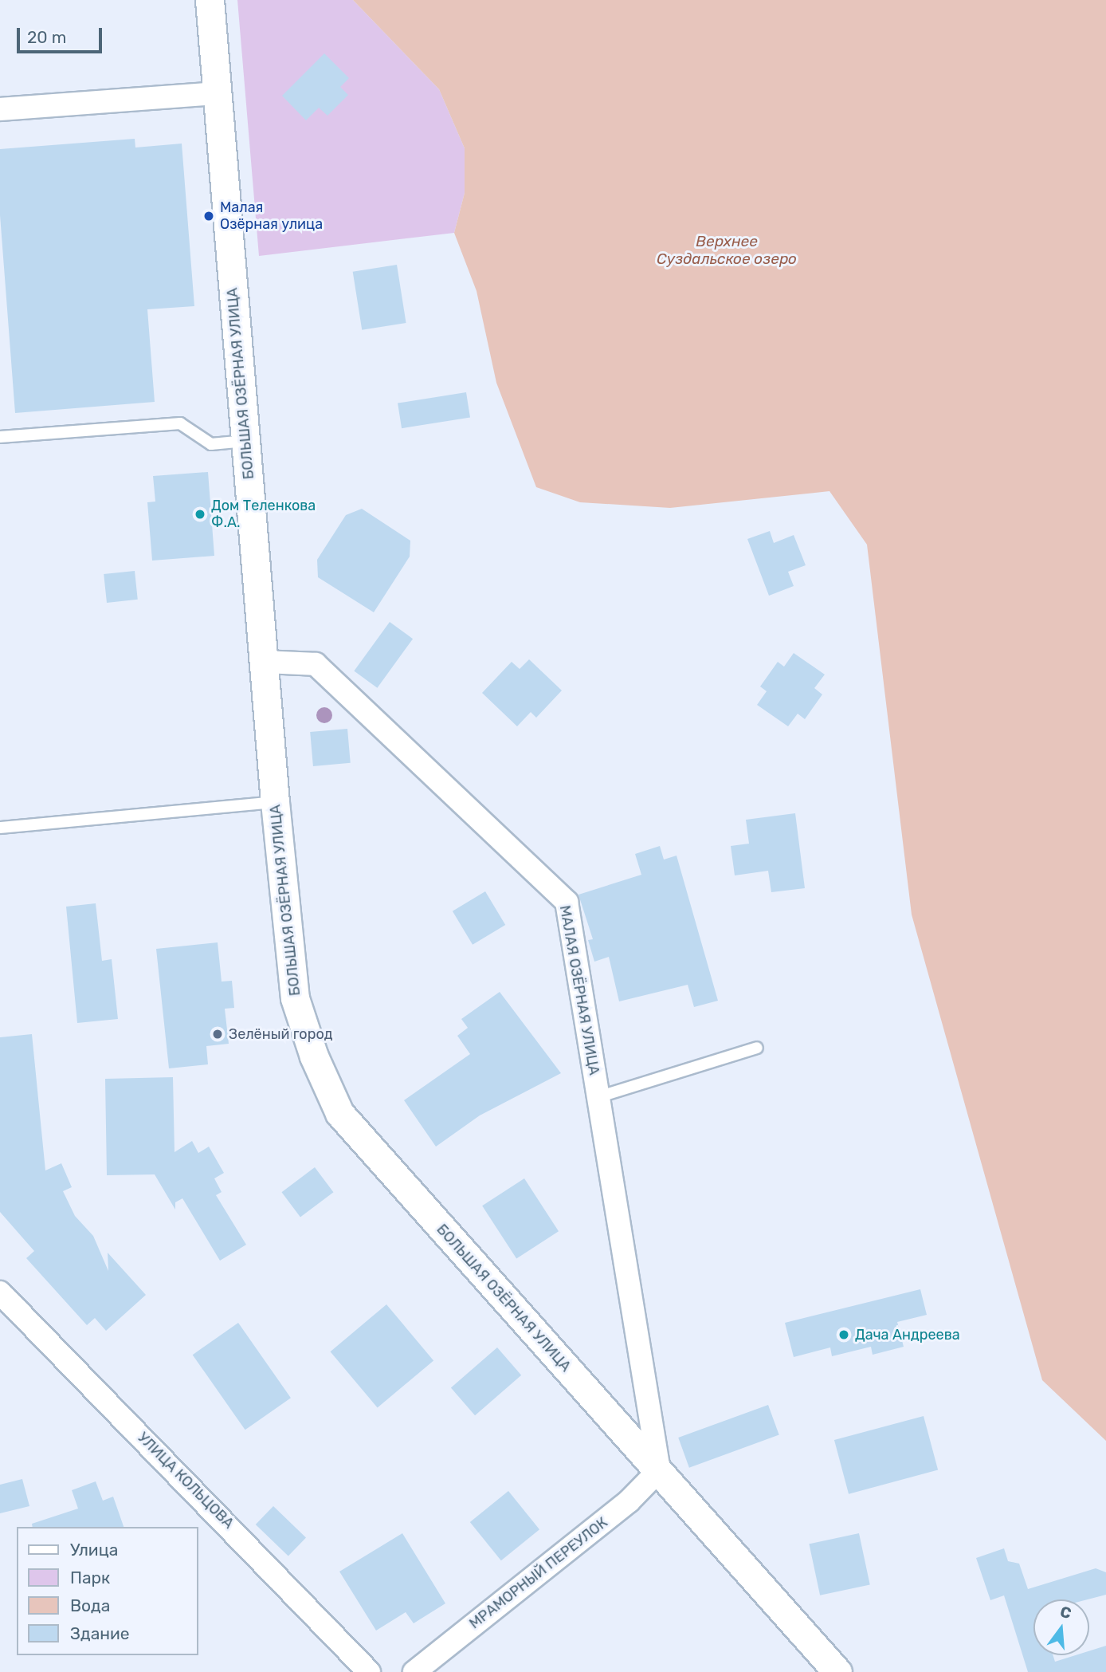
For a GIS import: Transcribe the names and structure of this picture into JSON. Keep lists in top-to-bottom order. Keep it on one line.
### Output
{"streets":{"street":["БОЛЬШАЯ ОЗЁРНАЯ УЛИЦА","МАЛАЯ ОЗЁРНАЯ УЛИЦА","УЛИЦА КОЛЬЦОВА","МРАМОРНЫЙ ПЕРЕУЛОК"]},"crossings":[["БОЛЬШАЯ ОЗЁРНАЯ УЛИЦА","МАЛАЯ ОЗЁРНАЯ УЛИЦА"],["БОЛЬШАЯ ОЗЁРНАЯ УЛИЦА","МРАМОРНЫЙ ПЕРЕУЛОК"],["МАЛАЯ ОЗЁРНАЯ УЛИЦА","МРАМОРНЫЙ ПЕРЕУЛОК"]],"water":["Верхнее Суздальское озеро"],"places":["Малая Озёрная улица","Дом Теленкова Ф.А.","Зелёный город","Дача Андреева"],"legend":["Улица","Парк","Вода","Здание"],"scale_bar":"20 m","north":"top"}
